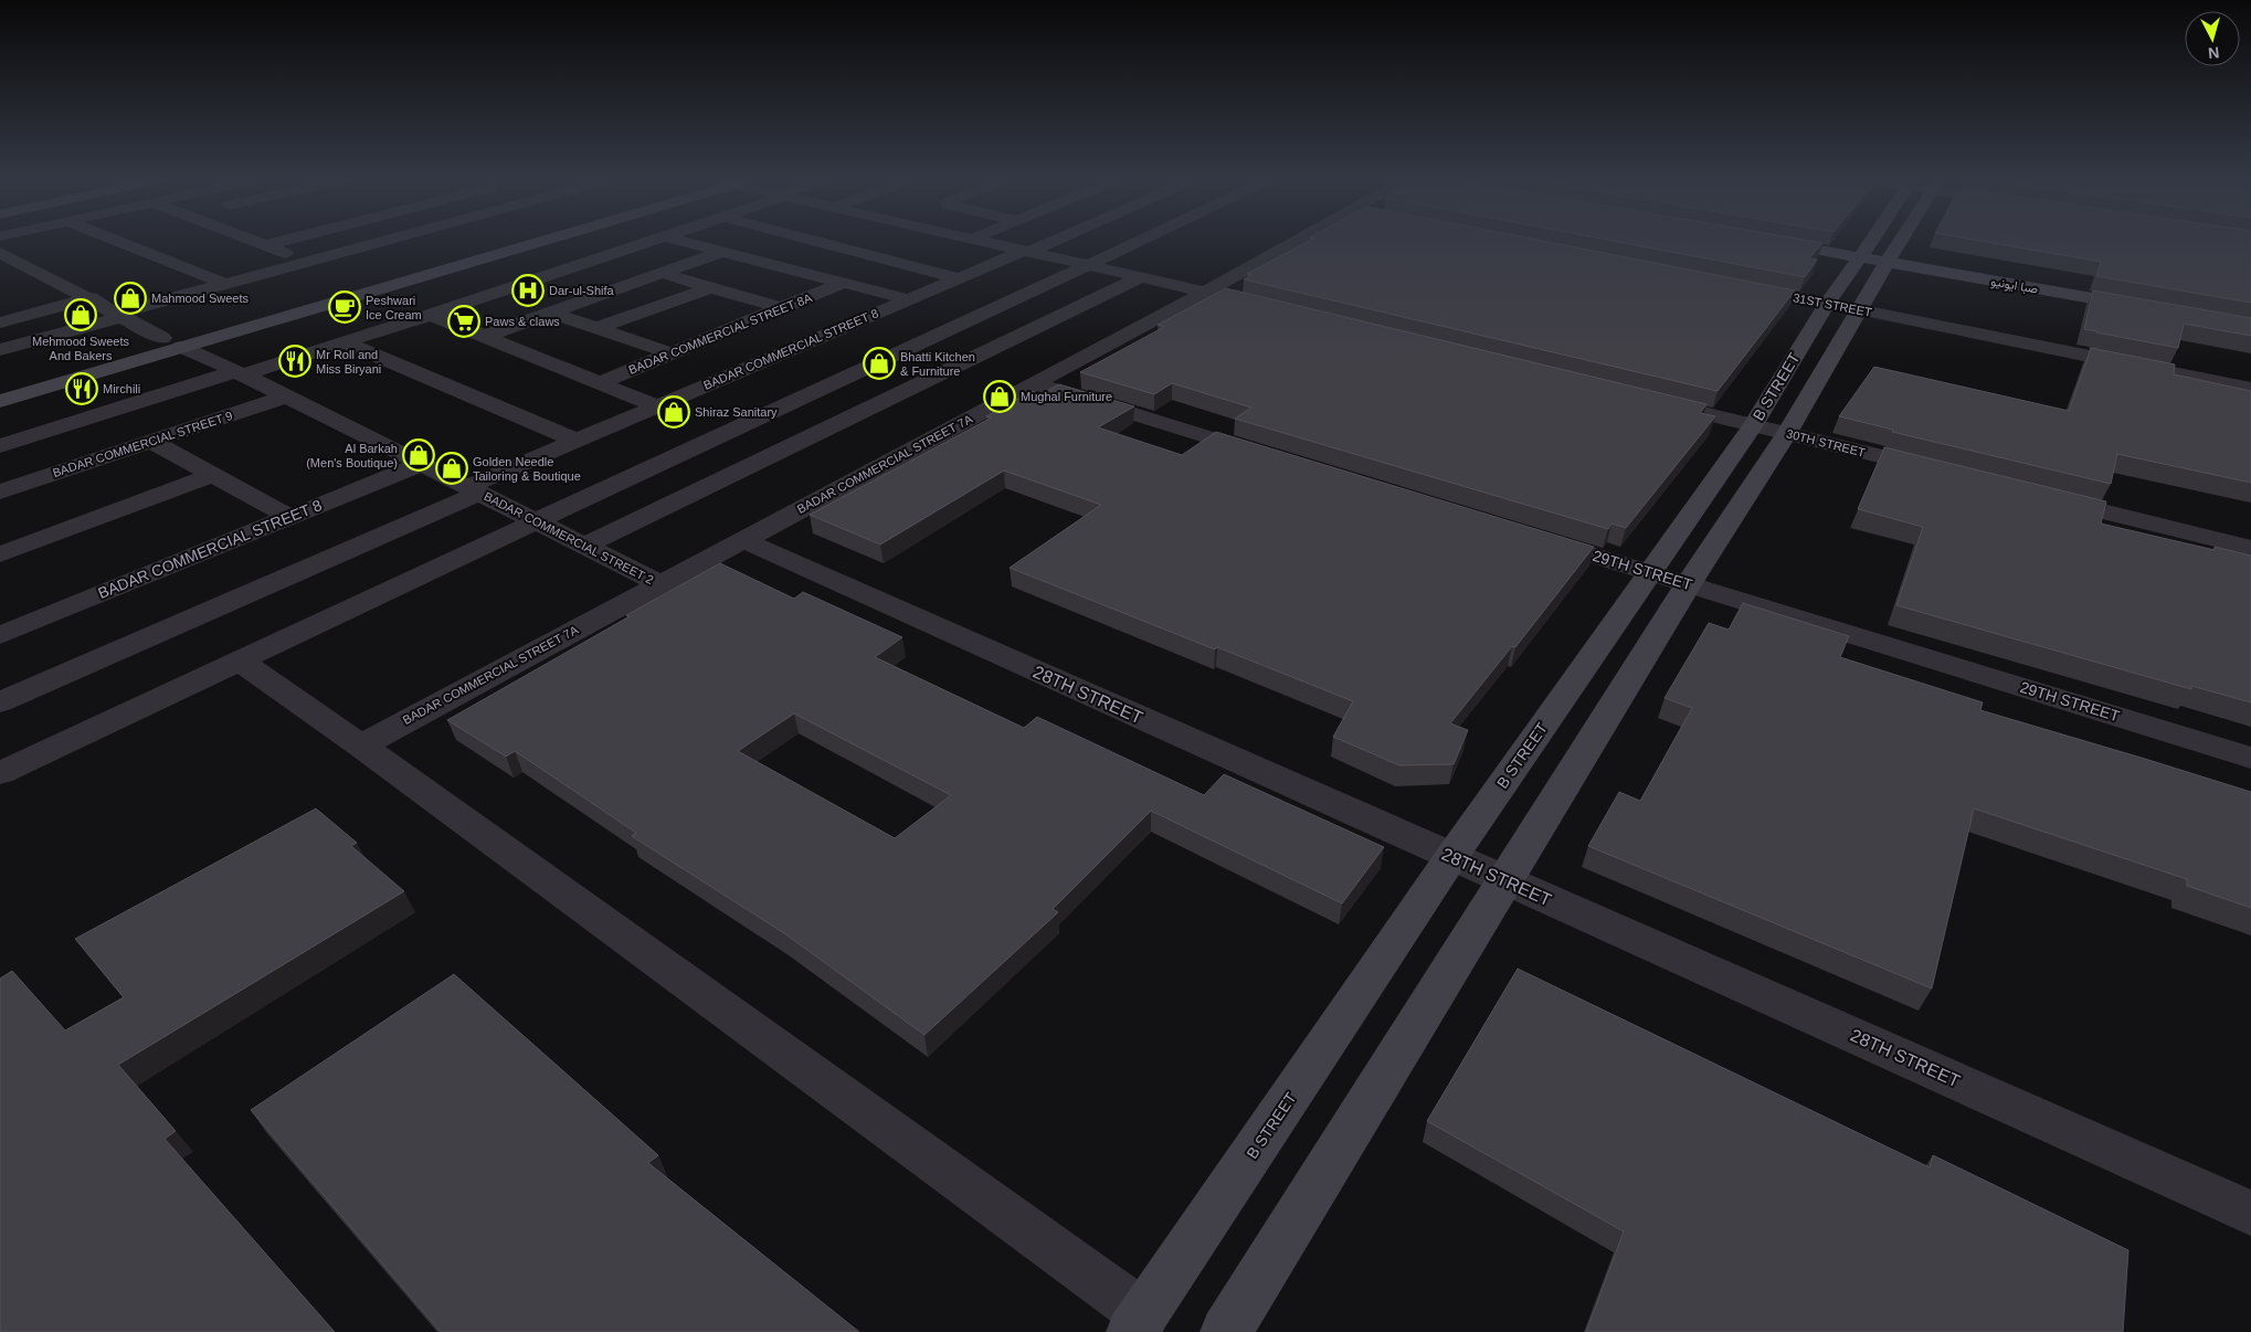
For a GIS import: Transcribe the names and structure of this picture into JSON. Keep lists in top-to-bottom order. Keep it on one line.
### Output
{"streets":{"street":["صبا ایونیو","31ST STREET","BADAR COMMERCIAL STREET 8A","BADAR COMMERCIAL STREET 8","B STREET","30TH STREET","BADAR COMMERCIAL STREET 9","BADAR COMMERCIAL STREET 7A","BADAR COMMERCIAL STREET 2","29TH STREET","28TH STREET"]},"crossings":[["صبا ایونیو","B STREET"],["31ST STREET","B STREET"],["BADAR COMMERCIAL STREET 8","BADAR COMMERCIAL STREET 2"],["B STREET","30TH STREET"],["B STREET","29TH STREET"],["B STREET","28TH STREET"],["BADAR COMMERCIAL STREET 9","BADAR COMMERCIAL STREET 2"],["BADAR COMMERCIAL STREET 7A","BADAR COMMERCIAL STREET 2"],["BADAR COMMERCIAL STREET 7A","28TH STREET"]],"places":{"hospital":["Dar-ul-Shifa"],"shop":["Mahmood Sweets","Mehmood Sweets And Bakers","Bhatti Kitchen & Furniture","Mughal Furniture","Shiraz Sanitary","Al Barkah (Men's Boutique)","Golden Needle Tailoring & Boutique"],"cafe":["Peshwari Ice Cream"],"supermarket":["Paws & claws"],"restaurant":["Mr Roll and Miss Biryani","Mirchili"]},"north":"bottom"}
